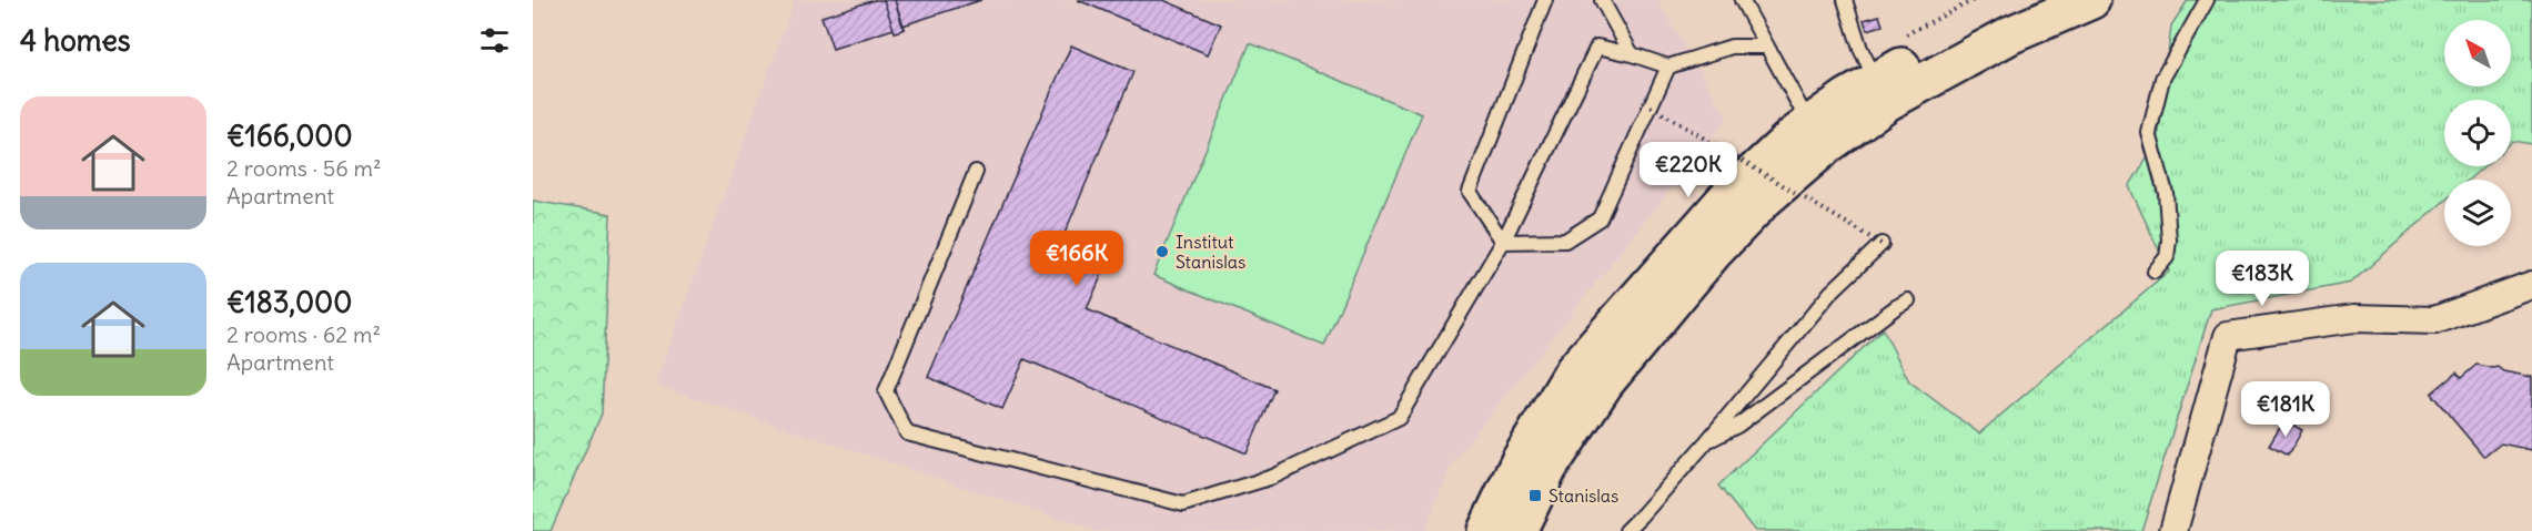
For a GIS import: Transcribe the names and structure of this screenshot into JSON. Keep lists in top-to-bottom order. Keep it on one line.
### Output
{"places":{"other":["Institut Stanislas"],"transit":["Stanislas"]},"north":"top left","page":{"heading":"4 homes","list":[{"name":"€166,000","note":"2 rooms · 56 m² · Apartment"},{"name":"€183,000","note":"2 rooms · 62 m² · Apartment"}],"price":["€220K","€166K","€183K","€181K"]}}
